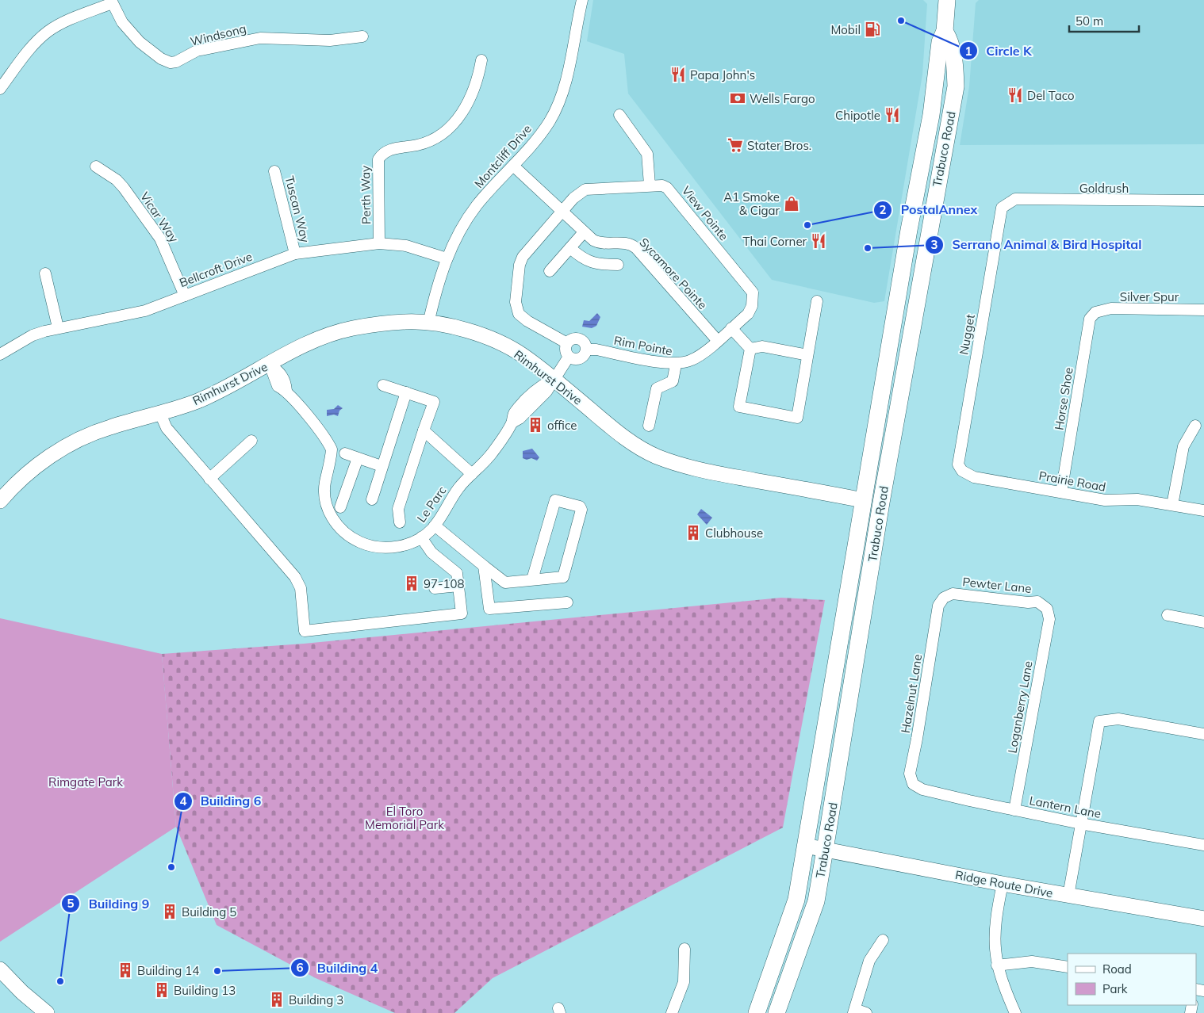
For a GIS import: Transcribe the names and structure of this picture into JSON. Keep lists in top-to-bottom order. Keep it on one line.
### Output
{"streets":{"main road":["Trabuco Road"],"street":["Windsong","Montcliff Drive","Goldrush","Perth Way","Tuscan Way","View Pointe","Vicar Way","Bellcroft Drive","Sycamore Pointe","Silver Spur","Nugget","Rim Pointe","Rimhurst Drive","Horse Shoe","Prairie Road","Le Parc","Pewter Lane","Hazelnut Lane","Loganberry Lane","Lantern Lane","Ridge Route Drive"]},"crossings":[["Trabuco Road","Rimhurst Drive"],["Trabuco Road","Ridge Route Drive"],["Montcliff Drive","Bellcroft Drive"],["Montcliff Drive","Sycamore Pointe"],["Montcliff Drive","Rimhurst Drive"],["Goldrush","Nugget"],["Perth Way","Bellcroft Drive"],["Tuscan Way","Bellcroft Drive"],["View Pointe","Sycamore Pointe"],["View Pointe","Rim Pointe"],["Vicar Way","Bellcroft Drive"],["Sycamore Pointe","Rim Pointe"],["Silver Spur","Horse Shoe"],["Nugget","Prairie Road"],["Rimhurst Drive","Le Parc"],["Horse Shoe","Prairie Road"],["Pewter Lane","Hazelnut Lane"],["Pewter Lane","Loganberry Lane"],["Hazelnut Lane","Lantern Lane"],["Loganberry Lane","Lantern Lane"]],"parks":["Rimgate Park","El Toro Memorial Park"],"places":{"other":["Circle K","PostalAnnex","Serrano Animal & Bird Hospital","Building 6","Building 4","Building 9"],"fuel station":["Mobil"],"restaurant":["Papa John's","Del Taco","Chipotle","Thai Corner"],"bank":["Wells Fargo"],"supermarket":["Stater Bros."],"shop":["A1 Smoke & Cigar"],"building":["office","Clubhouse","97-108","Building 5","Building 14","Building 13","Building 3"]},"legend":["Road","Park"],"scale_bar":"50 m"}
